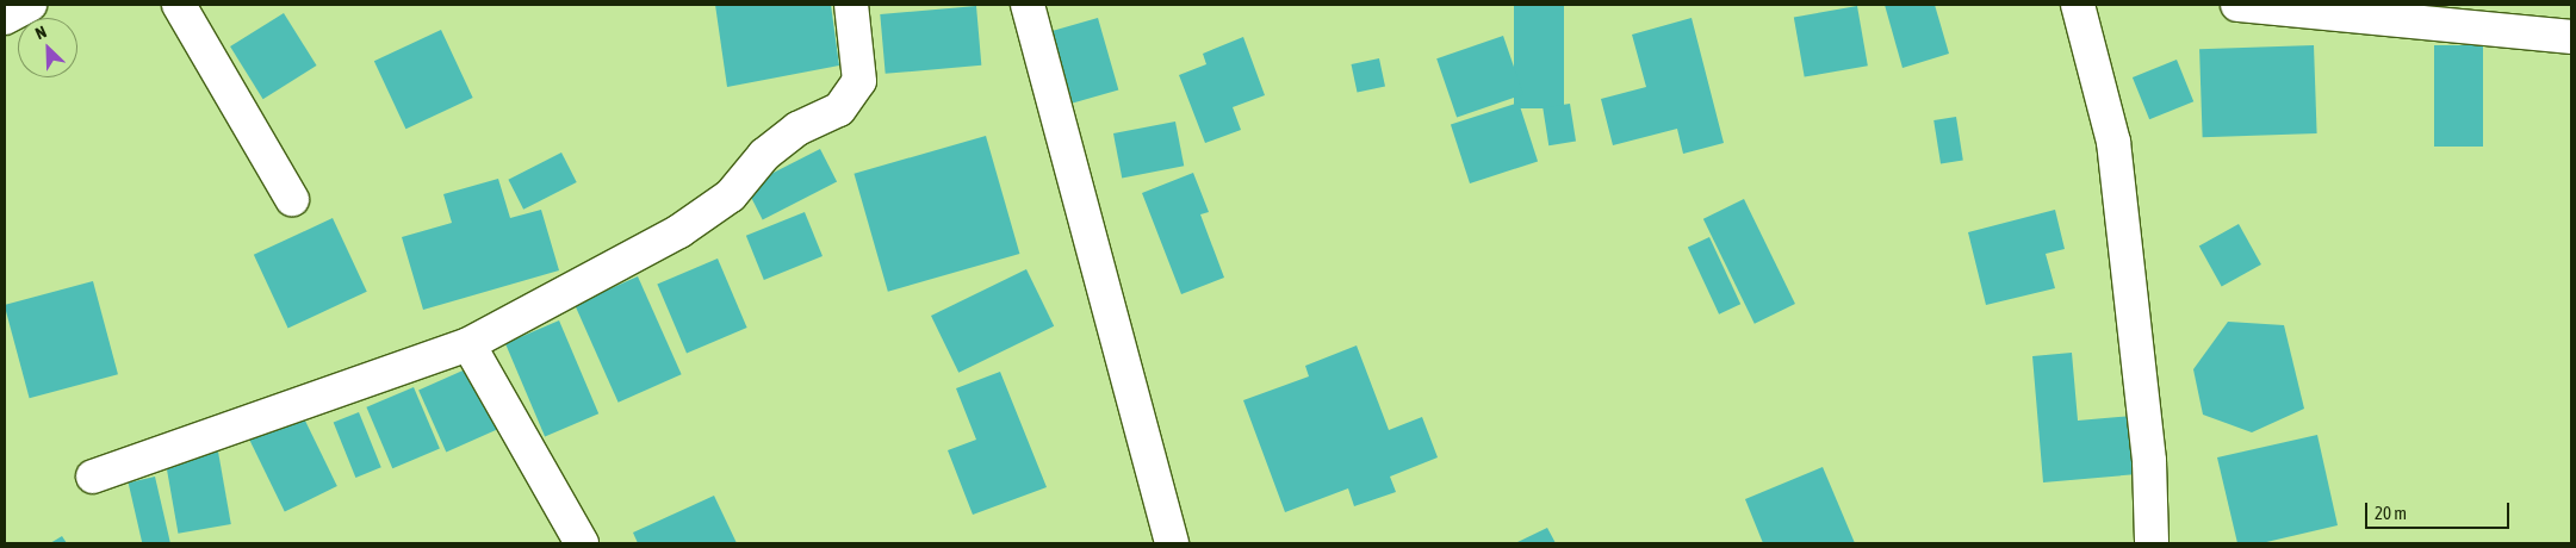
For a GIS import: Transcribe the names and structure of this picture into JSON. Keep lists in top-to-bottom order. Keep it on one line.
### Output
{"scale_bar":"20 m","north":"top left"}
